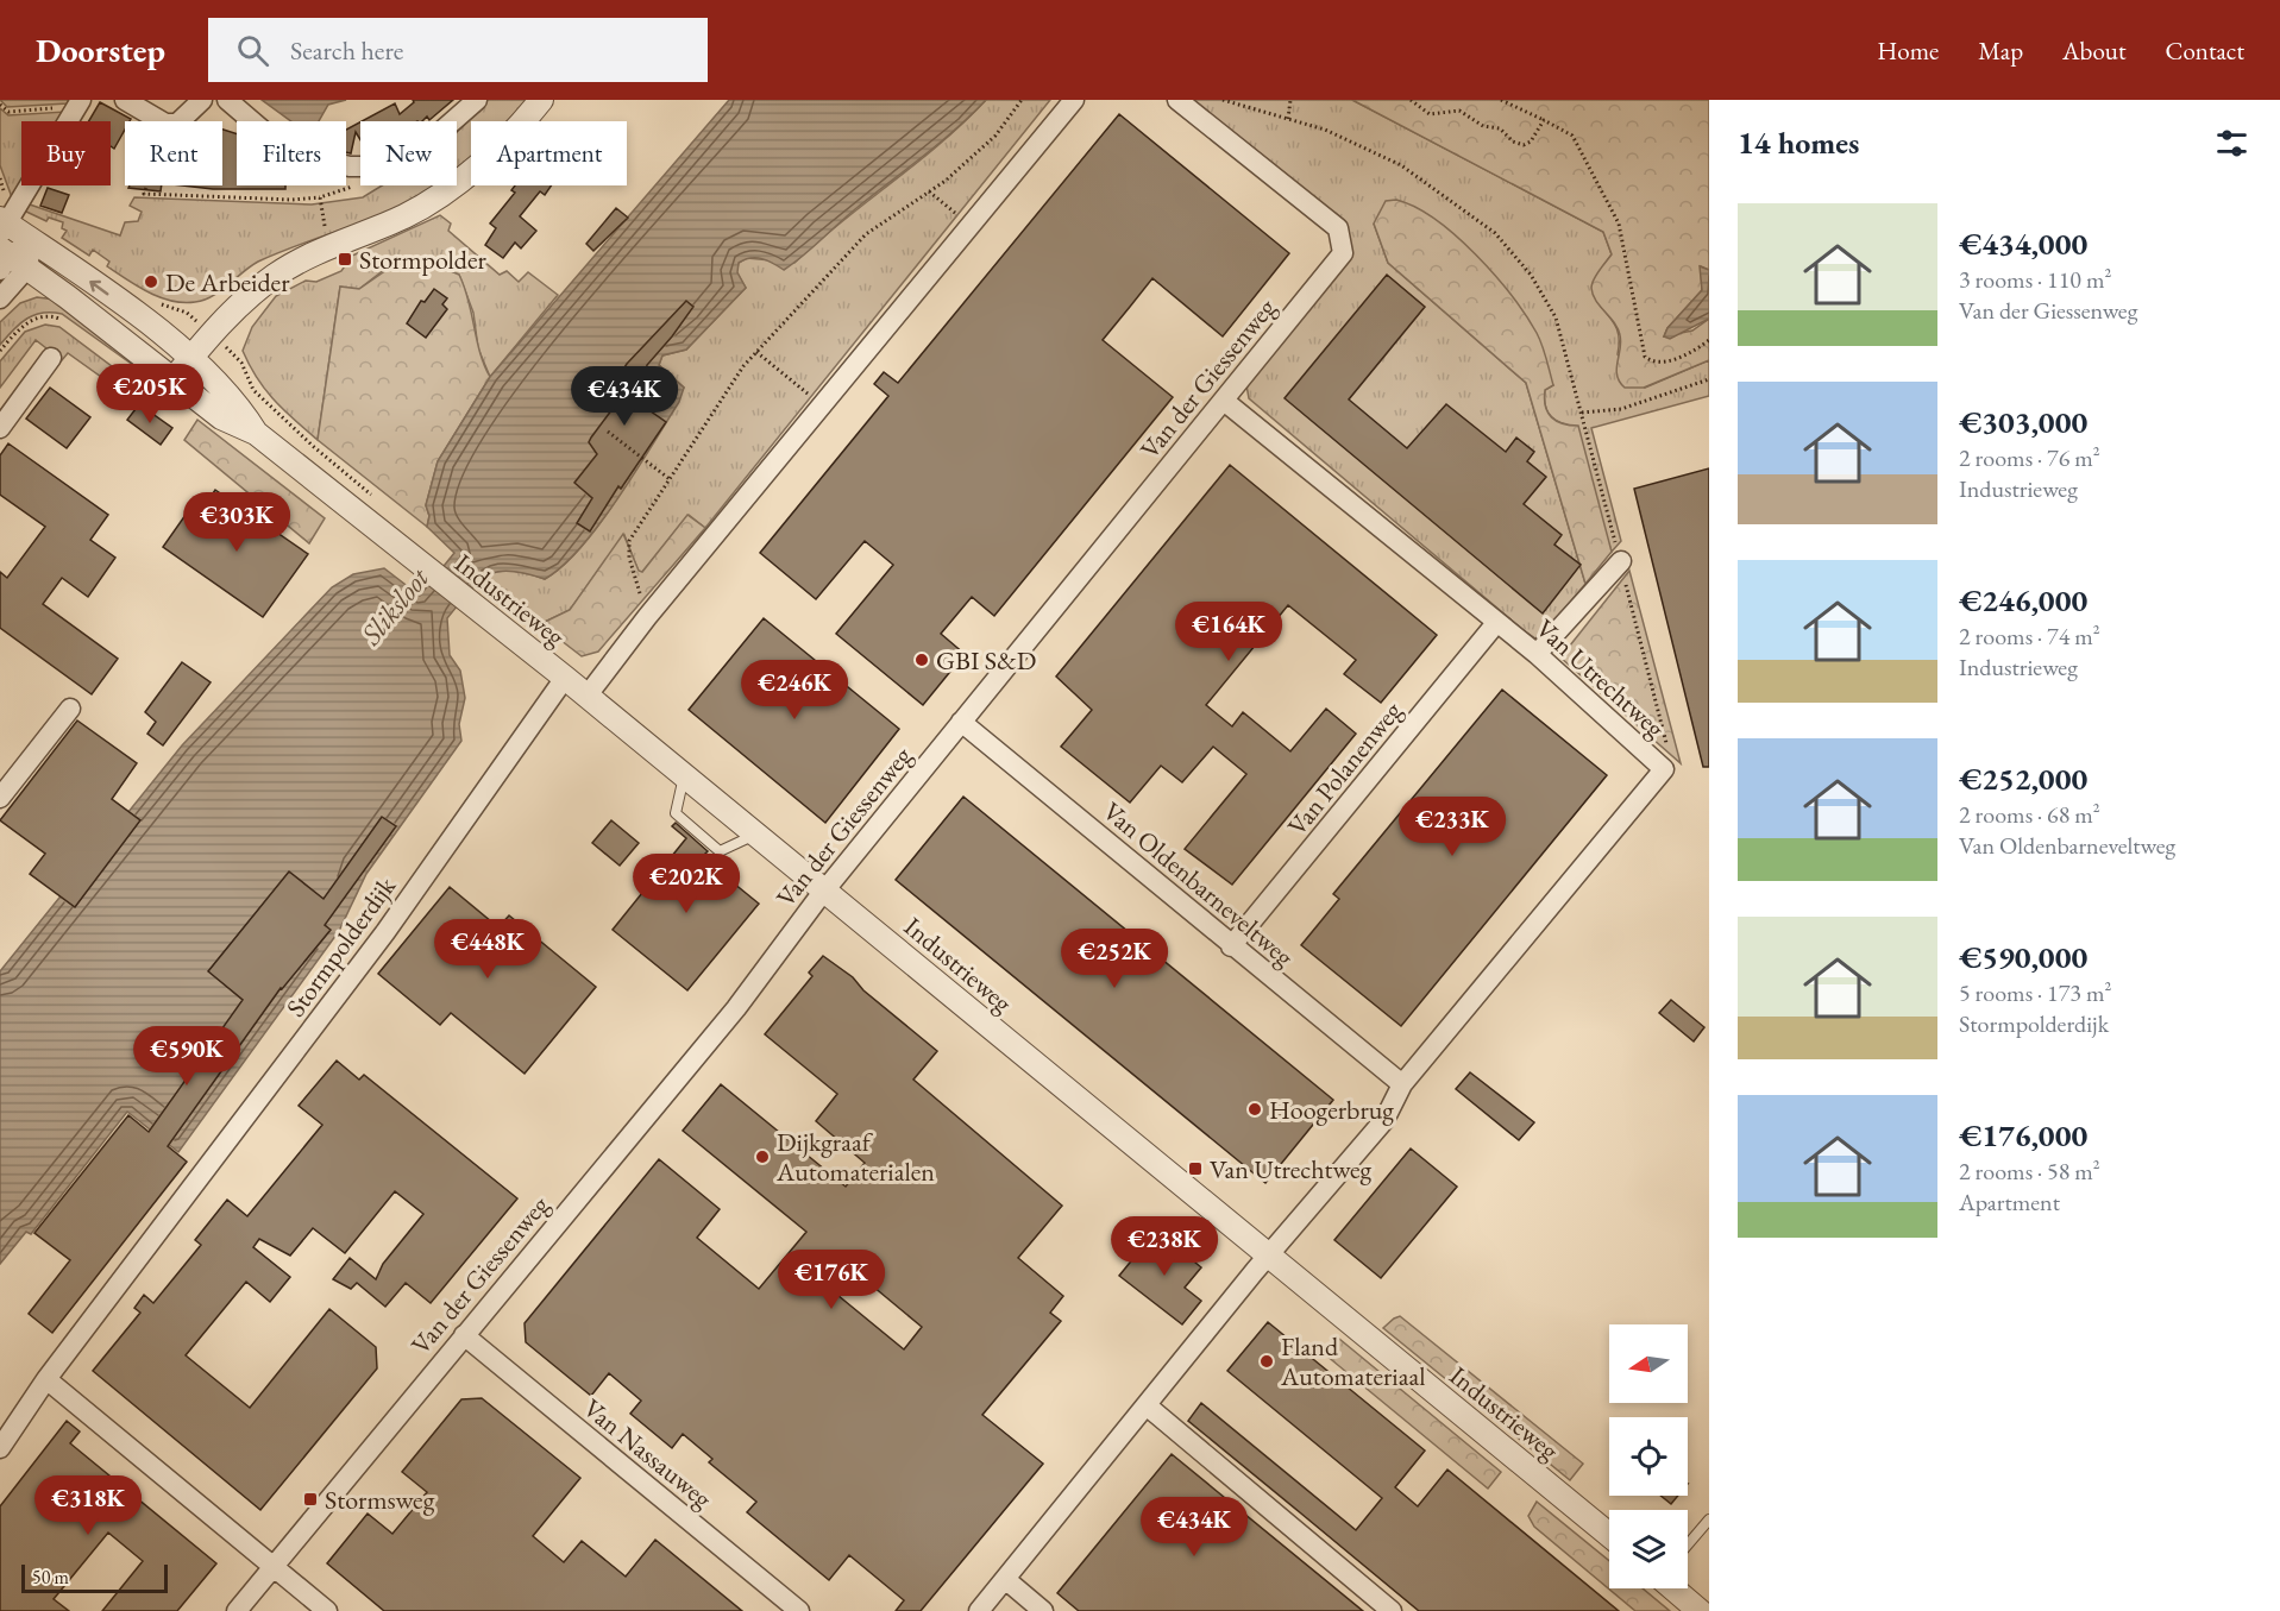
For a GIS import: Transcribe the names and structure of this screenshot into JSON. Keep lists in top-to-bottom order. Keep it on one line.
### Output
{"streets":{"street":["Van der Giessenweg","Industrieweg","Van Utrechtweg","Van Polanenweg","Van Oldenbarneveltweg","Stormpolderdijk","Van Nassauweg"]},"crossings":[["Van der Giessenweg","Industrieweg"],["Van der Giessenweg","Van Utrechtweg"],["Van der Giessenweg","Van Oldenbarneveltweg"],["Van der Giessenweg","Van Nassauweg"],["Industrieweg","Van Utrechtweg"],["Industrieweg","Stormpolderdijk"],["Van Utrechtweg","Van Polanenweg"],["Van Utrechtweg","Van Oldenbarneveltweg"],["Van Polanenweg","Van Oldenbarneveltweg"]],"water":["Sliksloot"],"places":{"transit":["Stormpolder","Van Utrechtweg","Stormsweg"],"other":["De Arbeider","GBI S&D","Hoogerbrug","Dijkgraaf Automaterialen","Fland Automateriaal"]},"scale_bar":"50 m","north":"left","page":{"header":"Doorstep","search":"Search here","nav":["Home","Map","About","Contact"],"heading":"14 homes","chip":["Buy","Rent","Filters","New","Apartment"],"list":[{"name":"€434,000","note":"3 rooms · 110 m² · Van der Giessenweg"},{"name":"€303,000","note":"2 rooms · 76 m² · Industrieweg"},{"name":"€246,000","note":"2 rooms · 74 m² · Industrieweg"},{"name":"€252,000","note":"2 rooms · 68 m² · Van Oldenbarneveltweg"},{"name":"€590,000","note":"5 rooms · 173 m² · Stormpolderdijk"},{"name":"€176,000","note":"2 rooms · 58 m² · Apartment"}],"price":["€205K","€434K","€303K","€164K","€246K","€233K","€202K","€448K","€252K","€590K","€238K","€176K","€318K","€434K"],"scale":"50 m"}}
